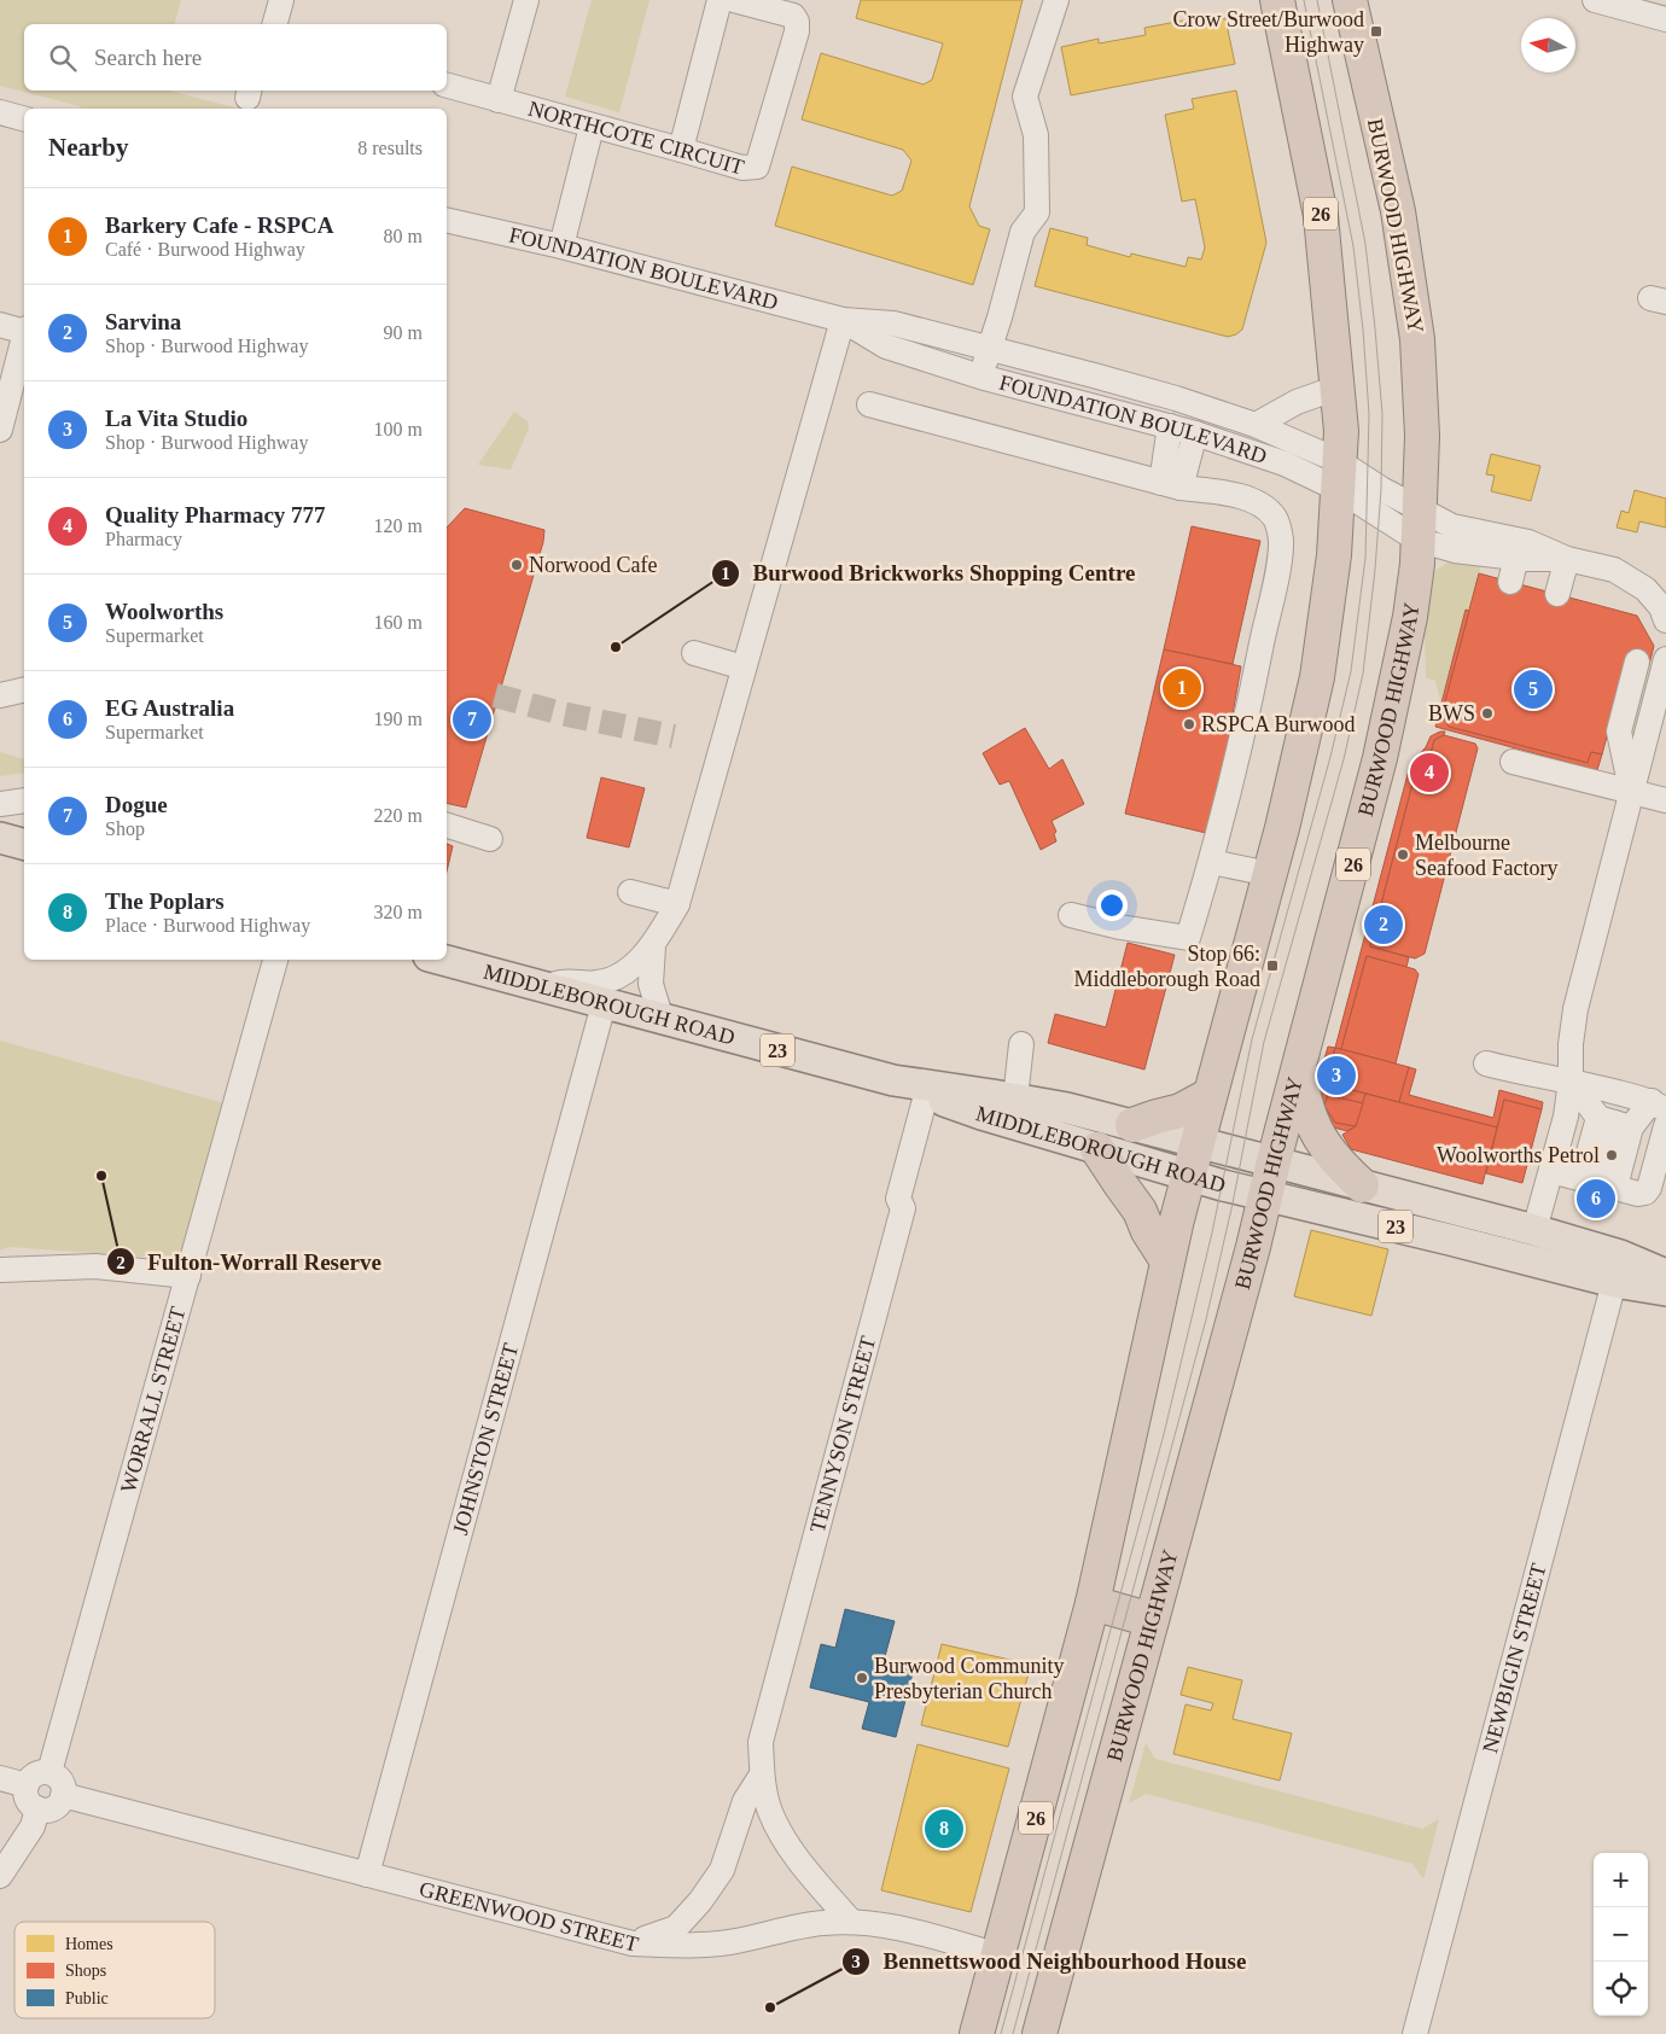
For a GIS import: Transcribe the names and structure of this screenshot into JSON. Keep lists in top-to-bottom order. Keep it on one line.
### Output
{"streets":{"highway":["26","BURWOOD HIGHWAY"],"main road":["MIDDLEBOROUGH ROAD","23"],"street":["NORTHCOTE CIRCUIT","FOUNDATION BOULEVARD","WORRALL STREET","TENNYSON STREET","JOHNSTON STREET","NEWBIGIN STREET","GREENWOOD STREET"]},"crossings":[["26","FOUNDATION BOULEVARD"],["26","MIDDLEBOROUGH ROAD"],["26","GREENWOOD STREET"],["BURWOOD HIGHWAY","FOUNDATION BOULEVARD"],["BURWOOD HIGHWAY","MIDDLEBOROUGH ROAD"],["MIDDLEBOROUGH ROAD","TENNYSON STREET"],["MIDDLEBOROUGH ROAD","JOHNSTON STREET"],["MIDDLEBOROUGH ROAD","NEWBIGIN STREET"],["WORRALL STREET","GREENWOOD STREET"],["TENNYSON STREET","GREENWOOD STREET"],["JOHNSTON STREET","GREENWOOD STREET"]],"places":{"transit":["Crow Street/Burwood Highway","Stop 66: Middleborough Road"],"other":["Norwood Cafe","Burwood Brickworks Shopping Centre","BWS","RSPCA Burwood","Melbourne Seafood Factory","Woolworths Petrol","Fulton-Worrall Reserve","Burwood Community Presbyterian Church","Bennettswood Neighbourhood House"]},"legend":["Homes","Shops","Public"],"north":"left","page":{"search":"Search here","heading":["Nearby","8 results"],"list":[{"mark":"1","name":"Barkery Cafe - RSPCA","note":"Café · Burwood Highway","value":"80 m"},{"mark":"2","name":"Sarvina","note":"Shop · Burwood Highway","value":"90 m"},{"mark":"3","name":"La Vita Studio","note":"Shop · Burwood Highway","value":"100 m"},{"mark":"4","name":"Quality Pharmacy 777","note":"Pharmacy","value":"120 m"},{"mark":"5","name":"Woolworths","note":"Supermarket","value":"160 m"},{"mark":"6","name":"EG Australia","note":"Supermarket","value":"190 m"},{"mark":"7","name":"Dogue","note":"Shop","value":"220 m"},{"mark":"8","name":"The Poplars","note":"Place · Burwood Highway","value":"320 m"}],"pins":["1","5","7","4","2","3","6","8"],"map_buttons":["+","−"]}}
